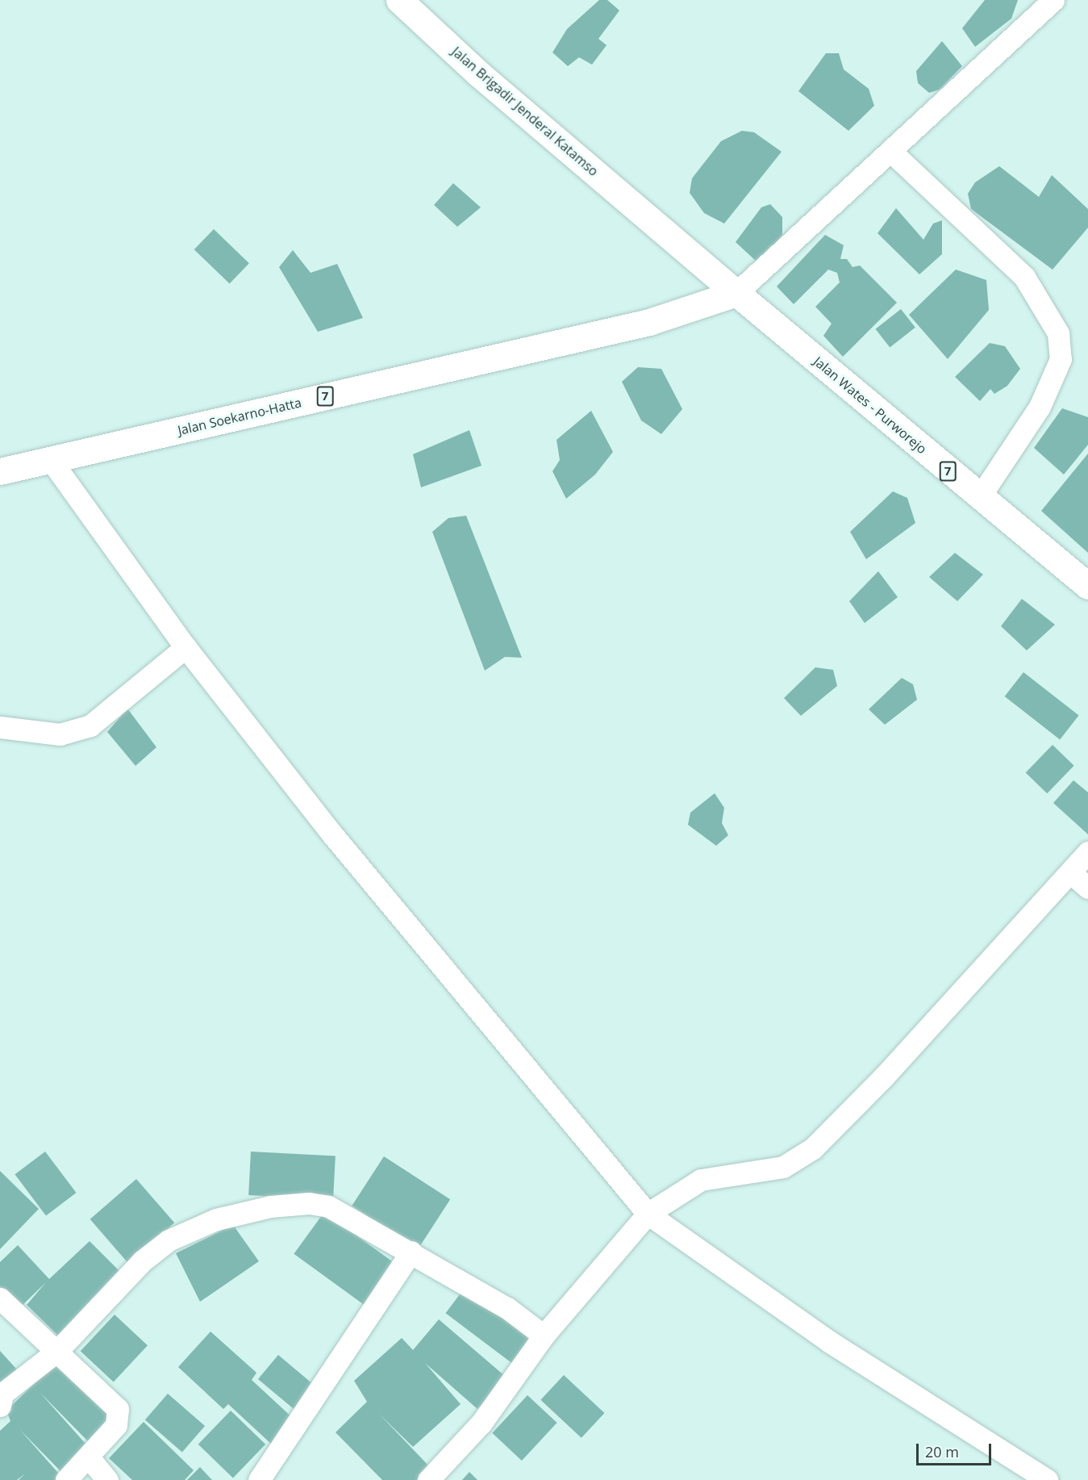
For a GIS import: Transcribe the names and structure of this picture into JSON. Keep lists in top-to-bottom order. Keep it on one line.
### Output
{"streets":{"main road":["Jalan Brigadir Jenderal Katamso","7","Jalan Wates - Purworejo","Jalan Soekarno-Hatta"]},"crossings":[["Jalan Brigadir Jenderal Katamso","Jalan Wates - Purworejo"],["Jalan Brigadir Jenderal Katamso","Jalan Soekarno-Hatta"],["Jalan Wates - Purworejo","Jalan Soekarno-Hatta"]],"scale_bar":"20 m"}
